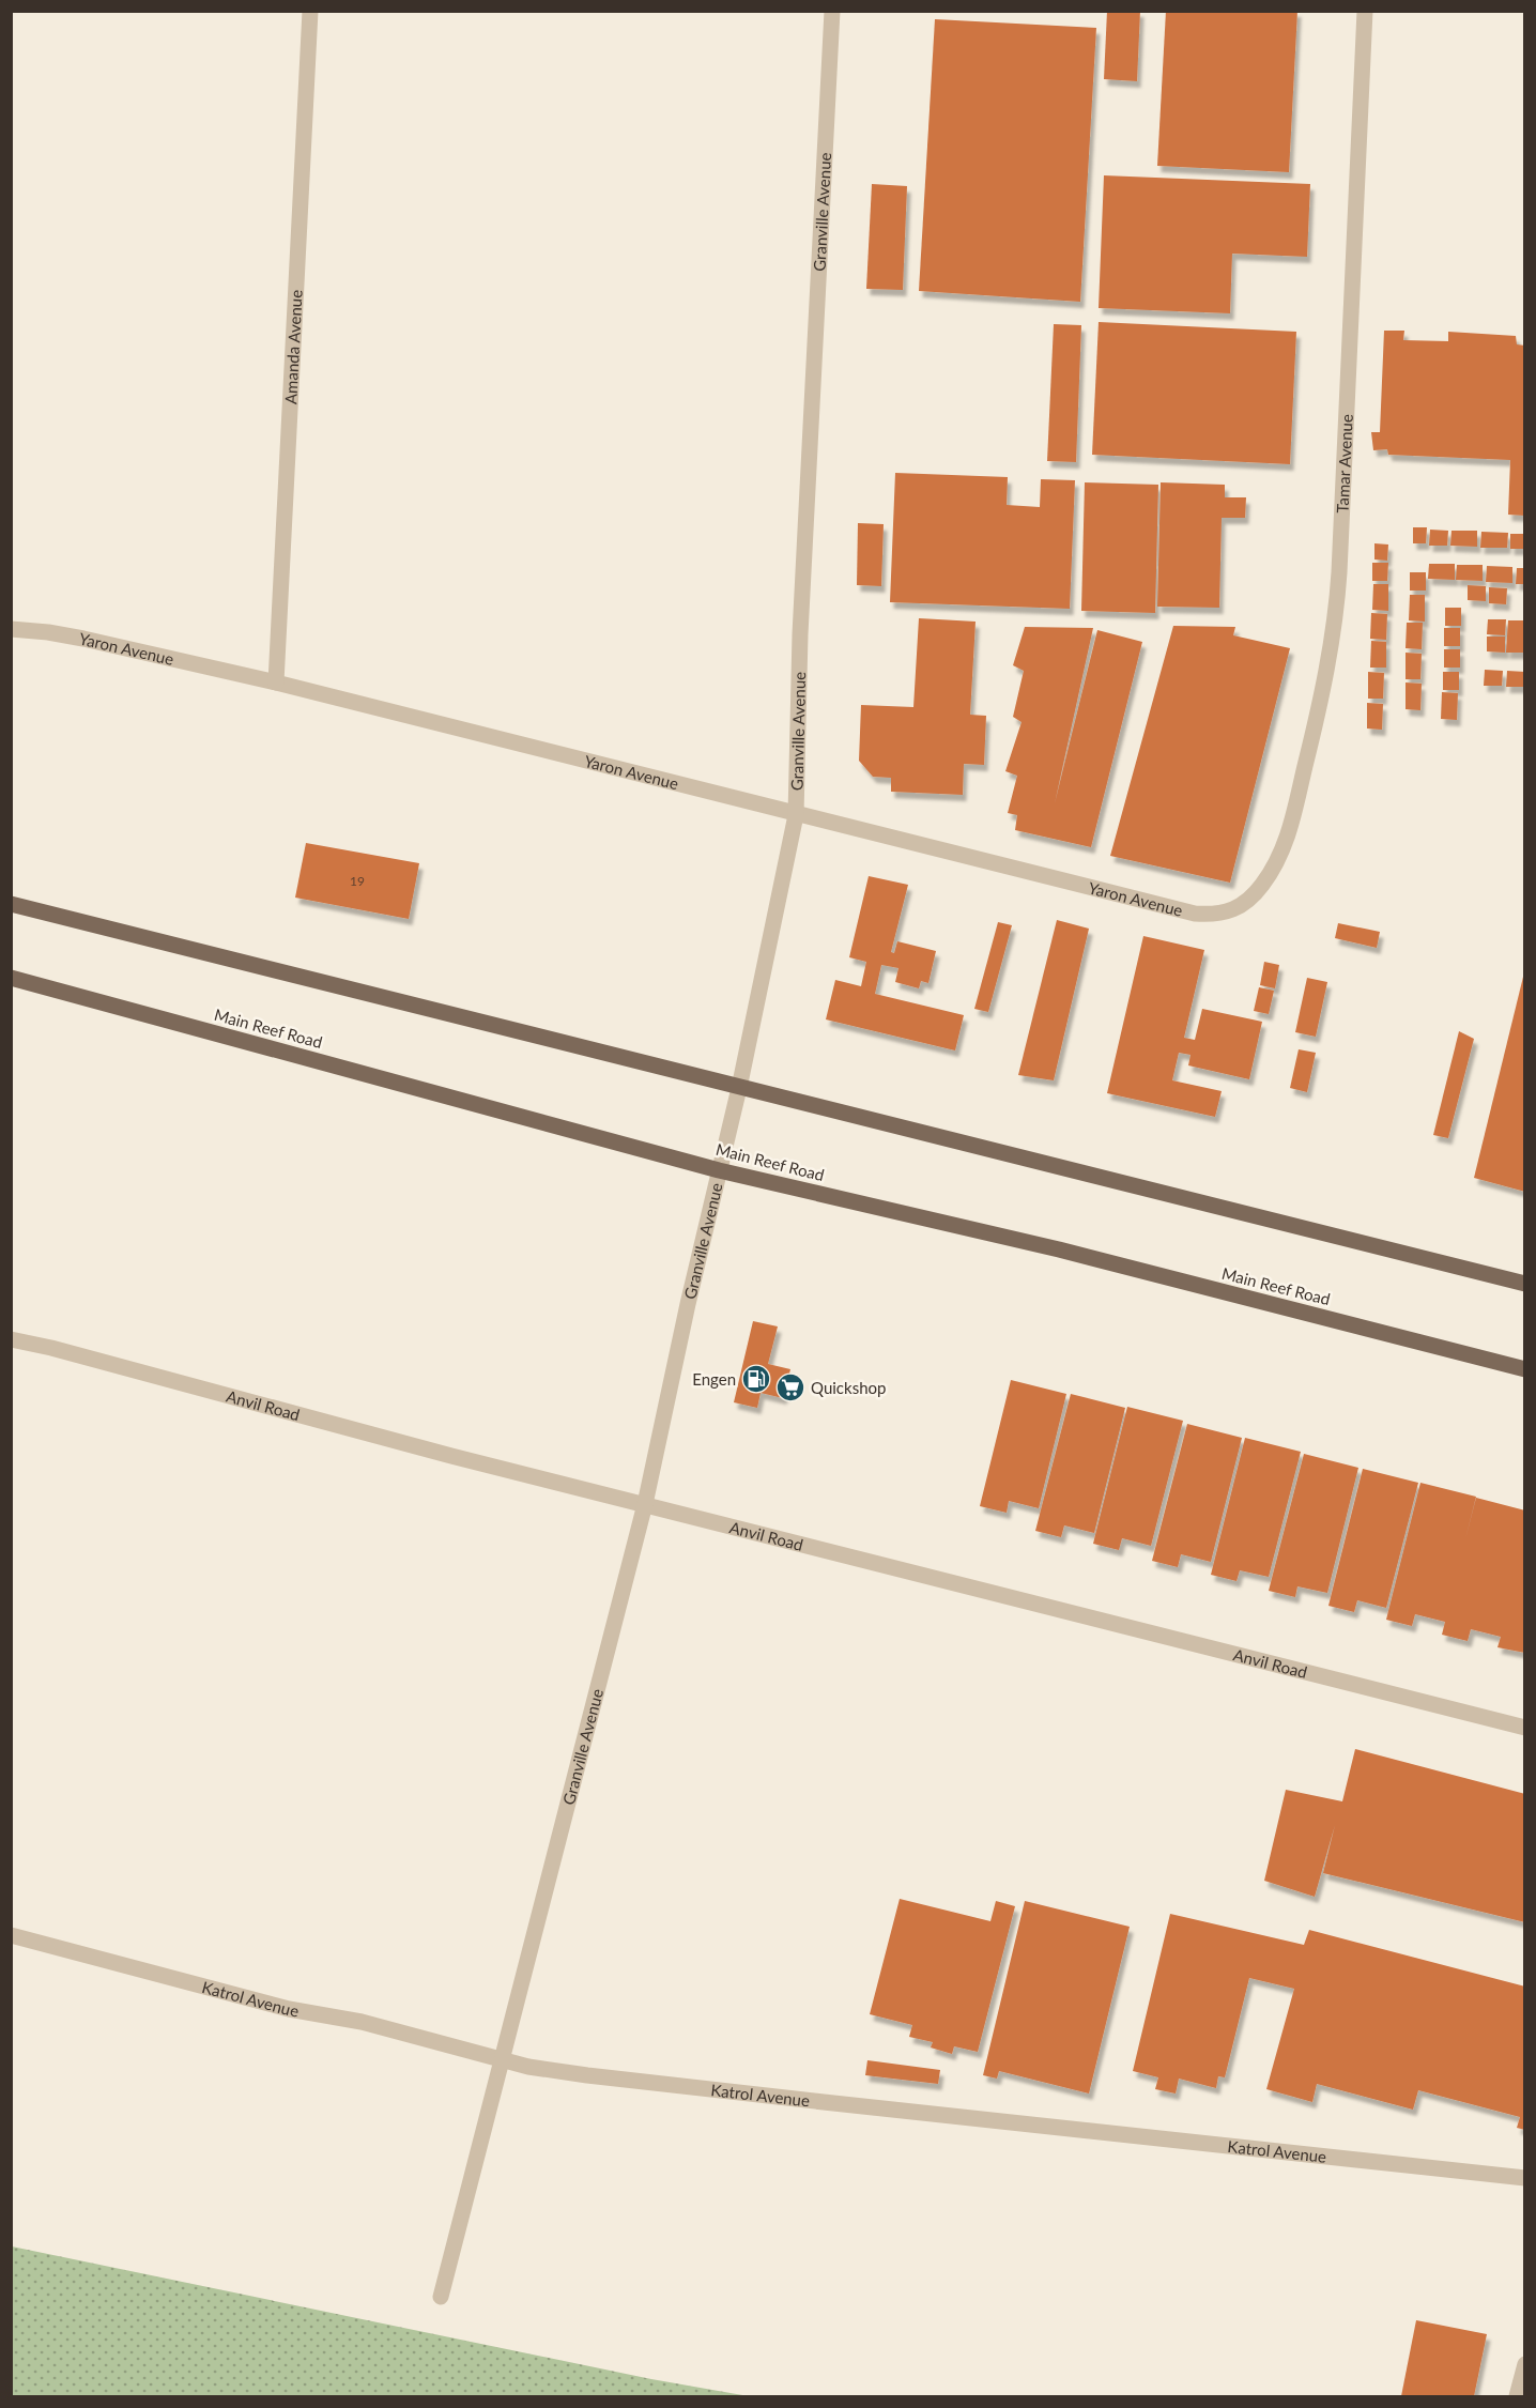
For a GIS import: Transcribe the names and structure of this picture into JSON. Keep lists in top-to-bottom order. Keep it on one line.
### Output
{"streets":{"main road":["Main Reef Road"],"street":["Granville Avenue","Amanda Avenue","Tamar Avenue","Yaron Avenue","Anvil Road","Katrol Avenue"]},"crossings":[["Granville Avenue","Yaron Avenue"],["Granville Avenue","Main Reef Road"],["Granville Avenue","Anvil Road"],["Granville Avenue","Katrol Avenue"],["Amanda Avenue","Yaron Avenue"],["Tamar Avenue","Yaron Avenue"]],"places":{"fuel station":["Engen"],"supermarket":["Quickshop"]},"house_numbers":["19"]}
